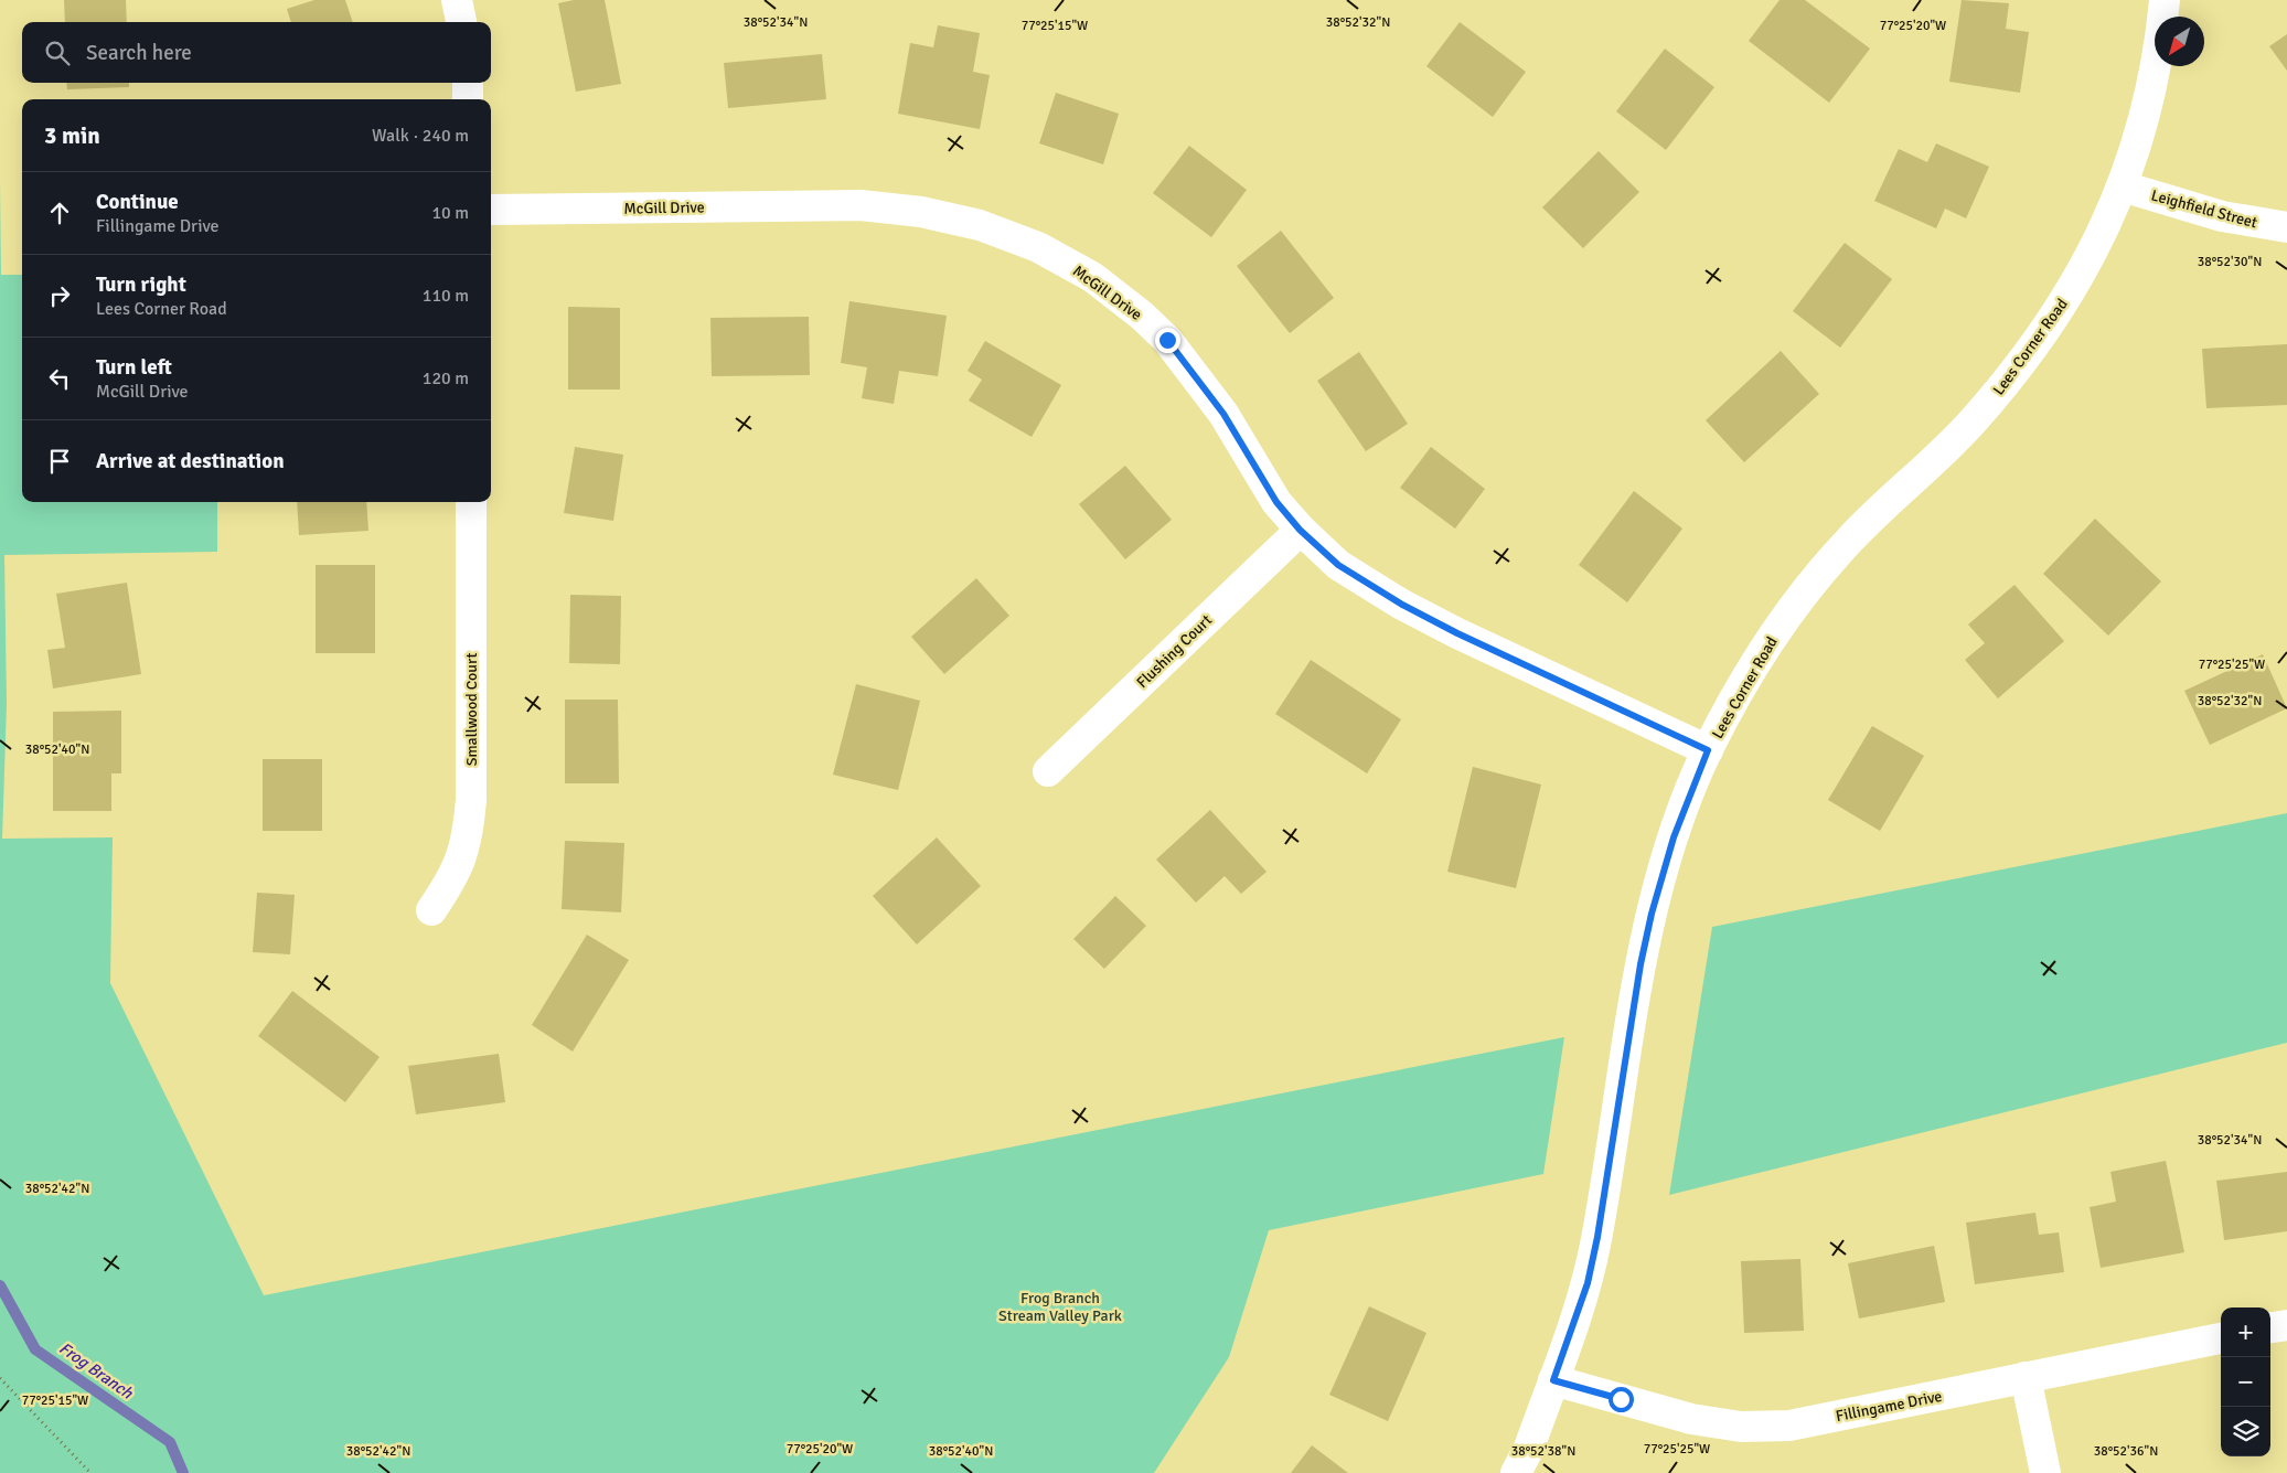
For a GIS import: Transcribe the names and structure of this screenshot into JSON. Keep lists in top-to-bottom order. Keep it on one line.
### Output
{"streets":{"street":["McGill Drive","Leighfield Street","Lees Corner Road","Flushing Court","Smallwood Court","Fillingame Drive"]},"crossings":[["McGill Drive","Lees Corner Road"],["McGill Drive","Flushing Court"],["Leighfield Street","Lees Corner Road"],["Lees Corner Road","Fillingame Drive"]],"water":["Frog Branch"],"parks":["Frog Branch Stream Valley Park"],"north":"bottom left","page":{"search":"Search here","heading":["3 min","Walk · 240 m"],"list":[["Continue","Fillingame Drive","10 m"],["Turn right","Lees Corner Road","110 m"],["Turn left","McGill Drive","120 m"],"Arrive at destination"],"map_buttons":["+","−"]},"coordinates":["38°52'32\"N","38°52'34\"N","77°25'15\"W","77°25'20\"W","38°52'30\"N","77°25'25\"W","38°52'40\"N","38°52'42\"N","38°52'38\"N","38°52'36\"N"]}
